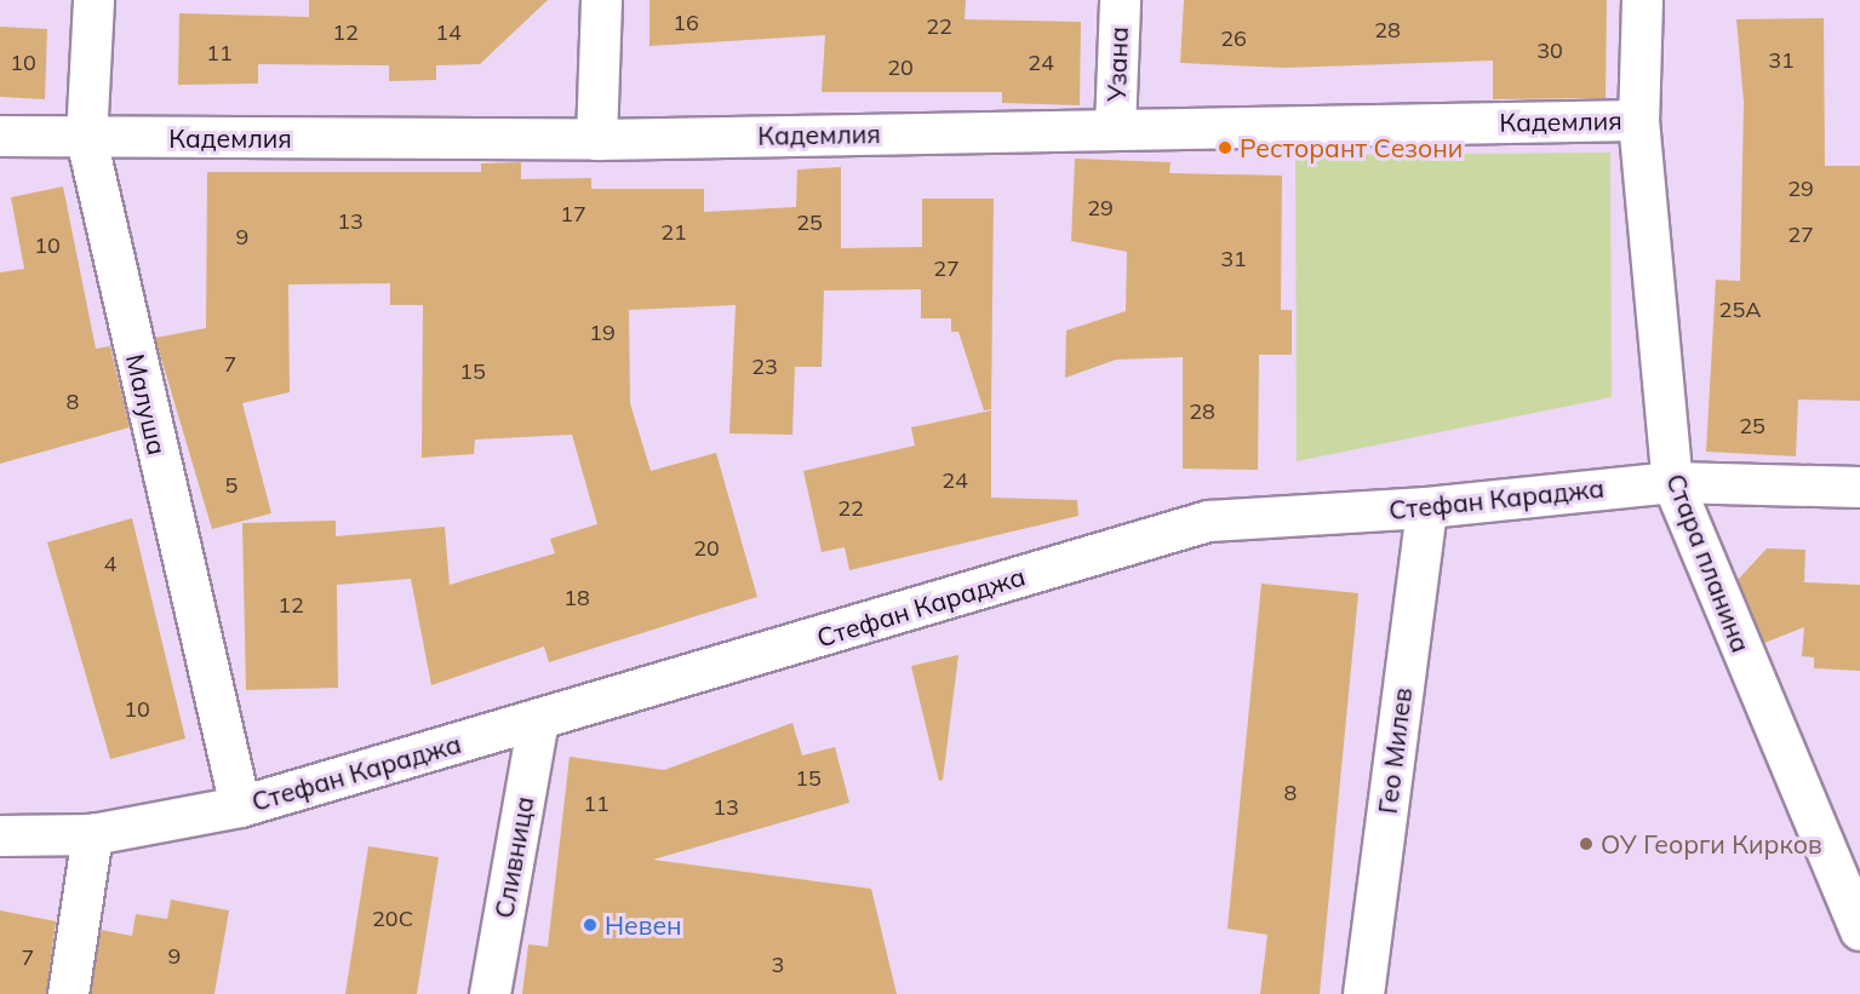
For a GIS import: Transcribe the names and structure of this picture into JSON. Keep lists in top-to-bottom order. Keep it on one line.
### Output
{"streets":{"street":["Узана","Кадемлия","Малуша","Стефан Караджа","Стара планина","Гео Милев","Сливница"]},"crossings":[["Узана","Кадемлия"],["Кадемлия","Малуша"],["Кадемлия","Стара планина"],["Малуша","Стефан Караджа"],["Стефан Караджа","Стара планина"],["Стефан Караджа","Гео Милев"],["Стефан Караджа","Сливница"]],"places":["Ресторант Сезони","ОУ Георги Кирков","Невен"],"house_numbers":["16","22","28","12","14","26","30","11","31","10","24","20","29","29","17","13","25","21","27","9","10","31","27","25A","19","7","23","15","8","28","25","24","5","22","20","4","18","12","10","15","8","11","13","20C","9","7","3"]}
